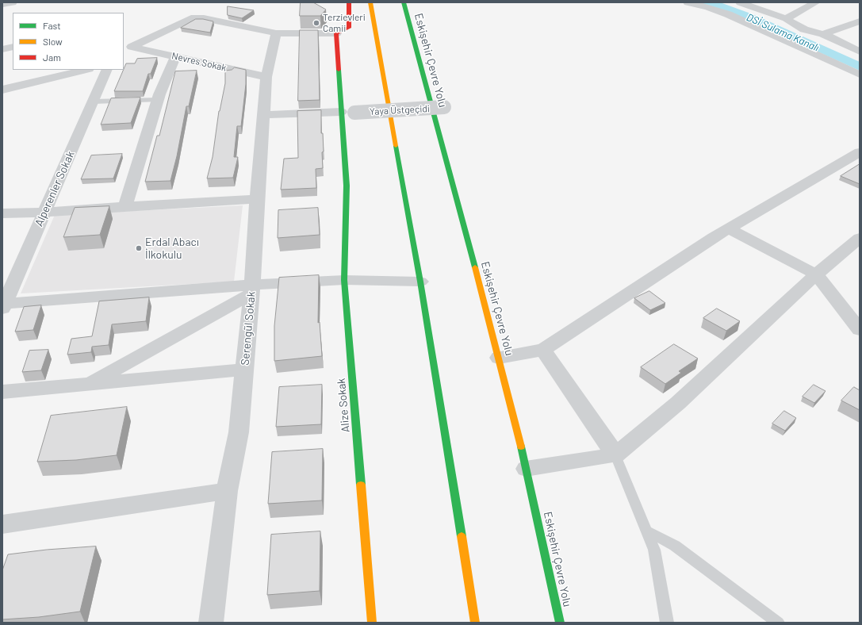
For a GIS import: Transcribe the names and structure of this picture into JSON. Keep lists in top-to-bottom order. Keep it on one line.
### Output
{"streets":{"main road":["Eskişehir Çevre Yolu","Alize Sokak"],"street":["Nevres Sokak","Yaya Üstgeçidi","Alperenler Sokak","Serengül Sokak"]},"crossings":[["Nevres Sokak","Serengül Sokak"]],"water":["DSİ Sulama Kanalı"],"places":["Terzievleri Camii","Erdal Abacı İlkokulu"],"legend":["Fast","Slow","Jam"]}
